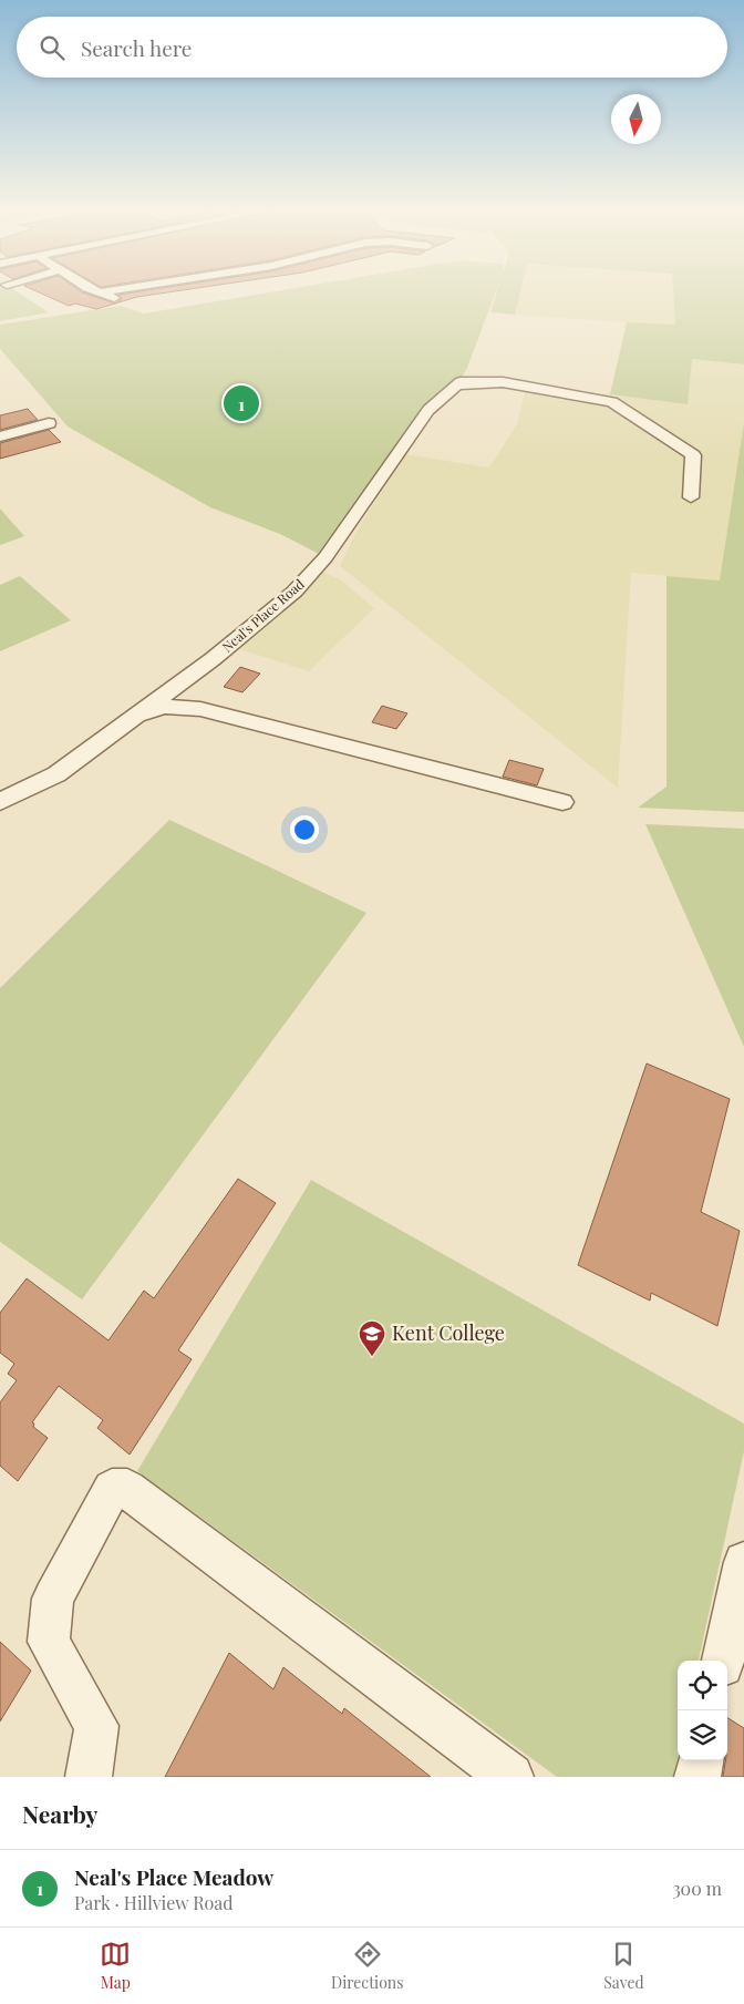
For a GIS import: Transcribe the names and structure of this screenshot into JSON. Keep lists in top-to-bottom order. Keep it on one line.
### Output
{"streets":{"street":["Neal's Place Road"]},"places":{"school or university":["Kent College"]},"north":"bottom","page":{"search":"Search here","pins":"1","heading":"Nearby","list":[{"mark":"1","name":"Neal's Place Meadow","note":"Park · Hillview Road","value":"300 m"}],"nav":["Map","Directions","Saved"]}}
